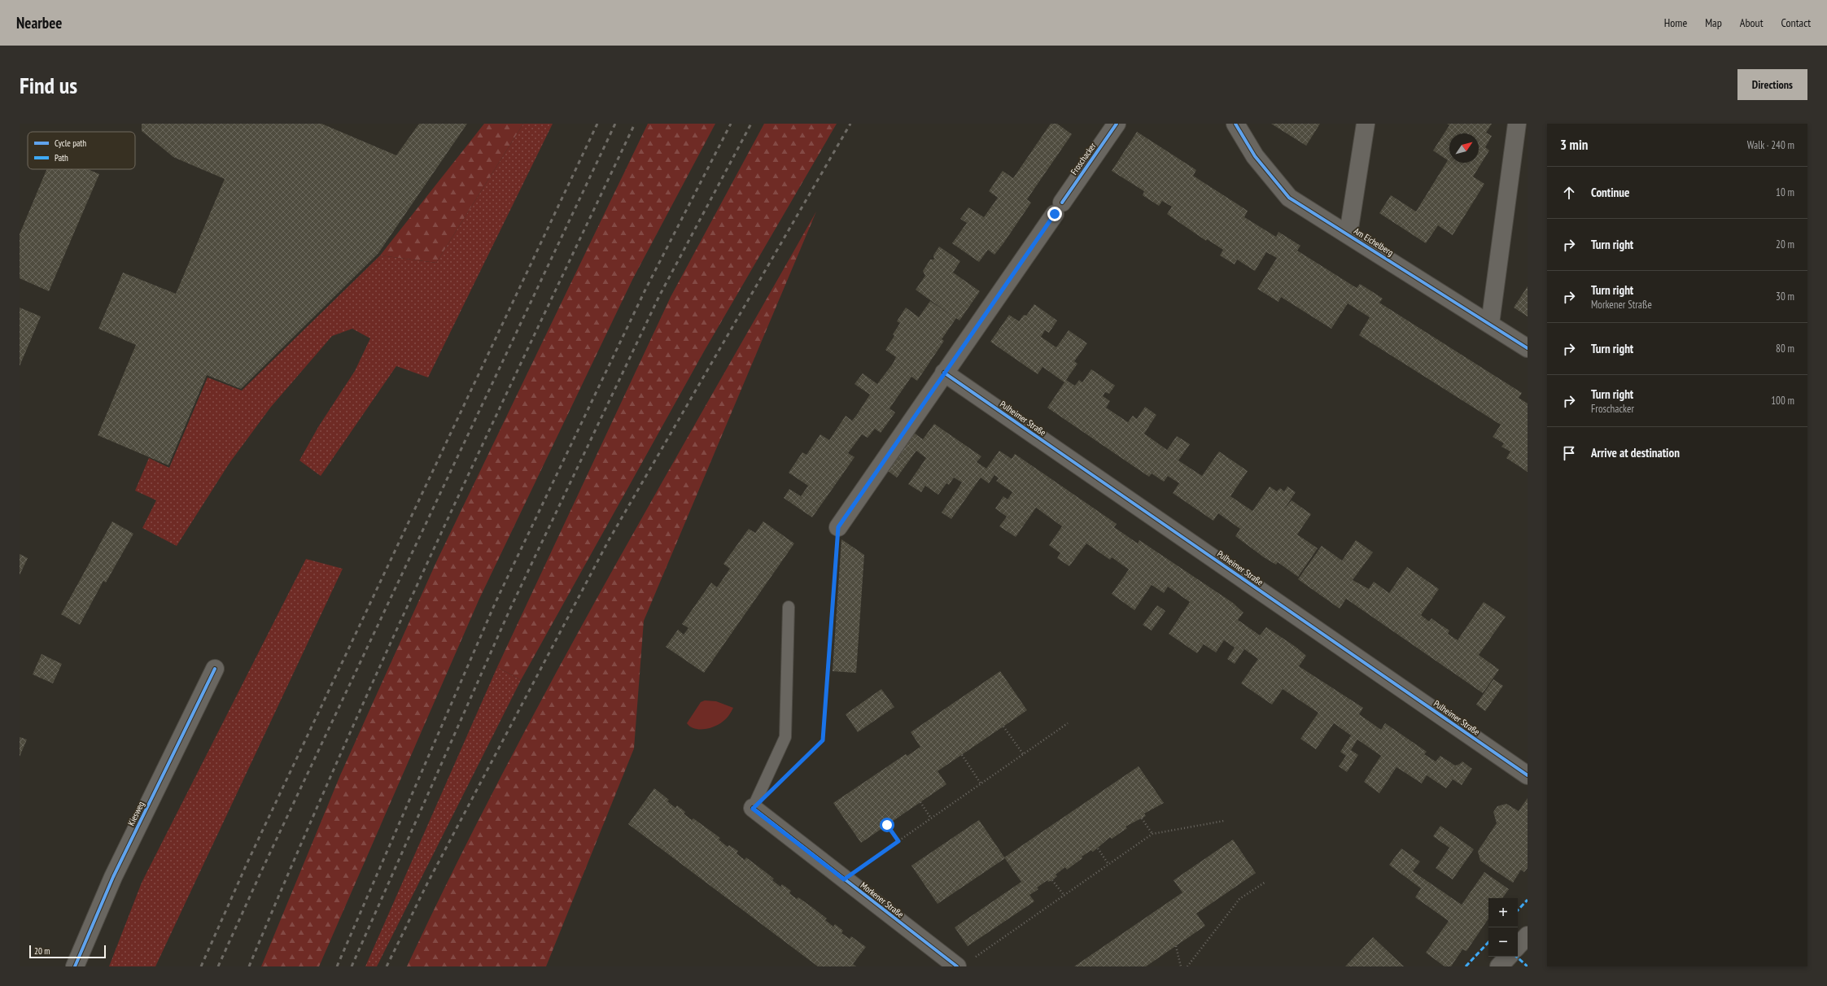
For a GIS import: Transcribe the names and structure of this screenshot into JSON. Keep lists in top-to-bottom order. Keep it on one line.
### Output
{"streets":{"street":["Froschacker","Am Eichelberg","Pulheimer Straße","Kiesweg","Morkener Straße"]},"crossings":[["Froschacker","Pulheimer Straße"]],"legend":["Cycle path","Path"],"scale_bar":"20 m","north":"top right","page":{"header":"Nearbee","nav":["Home","Map","About","Contact"],"buttons":"Directions","title":"Find us","heading":["3 min","Walk · 240 m"],"list":[["Continue","10 m"],["Turn right","20 m"],["Turn right","Morkener Straße","30 m"],["Turn right","80 m"],["Turn right","Froschacker","100 m"],"Arrive at destination"],"map_buttons":["+","−"],"scale":"20 m"}}
